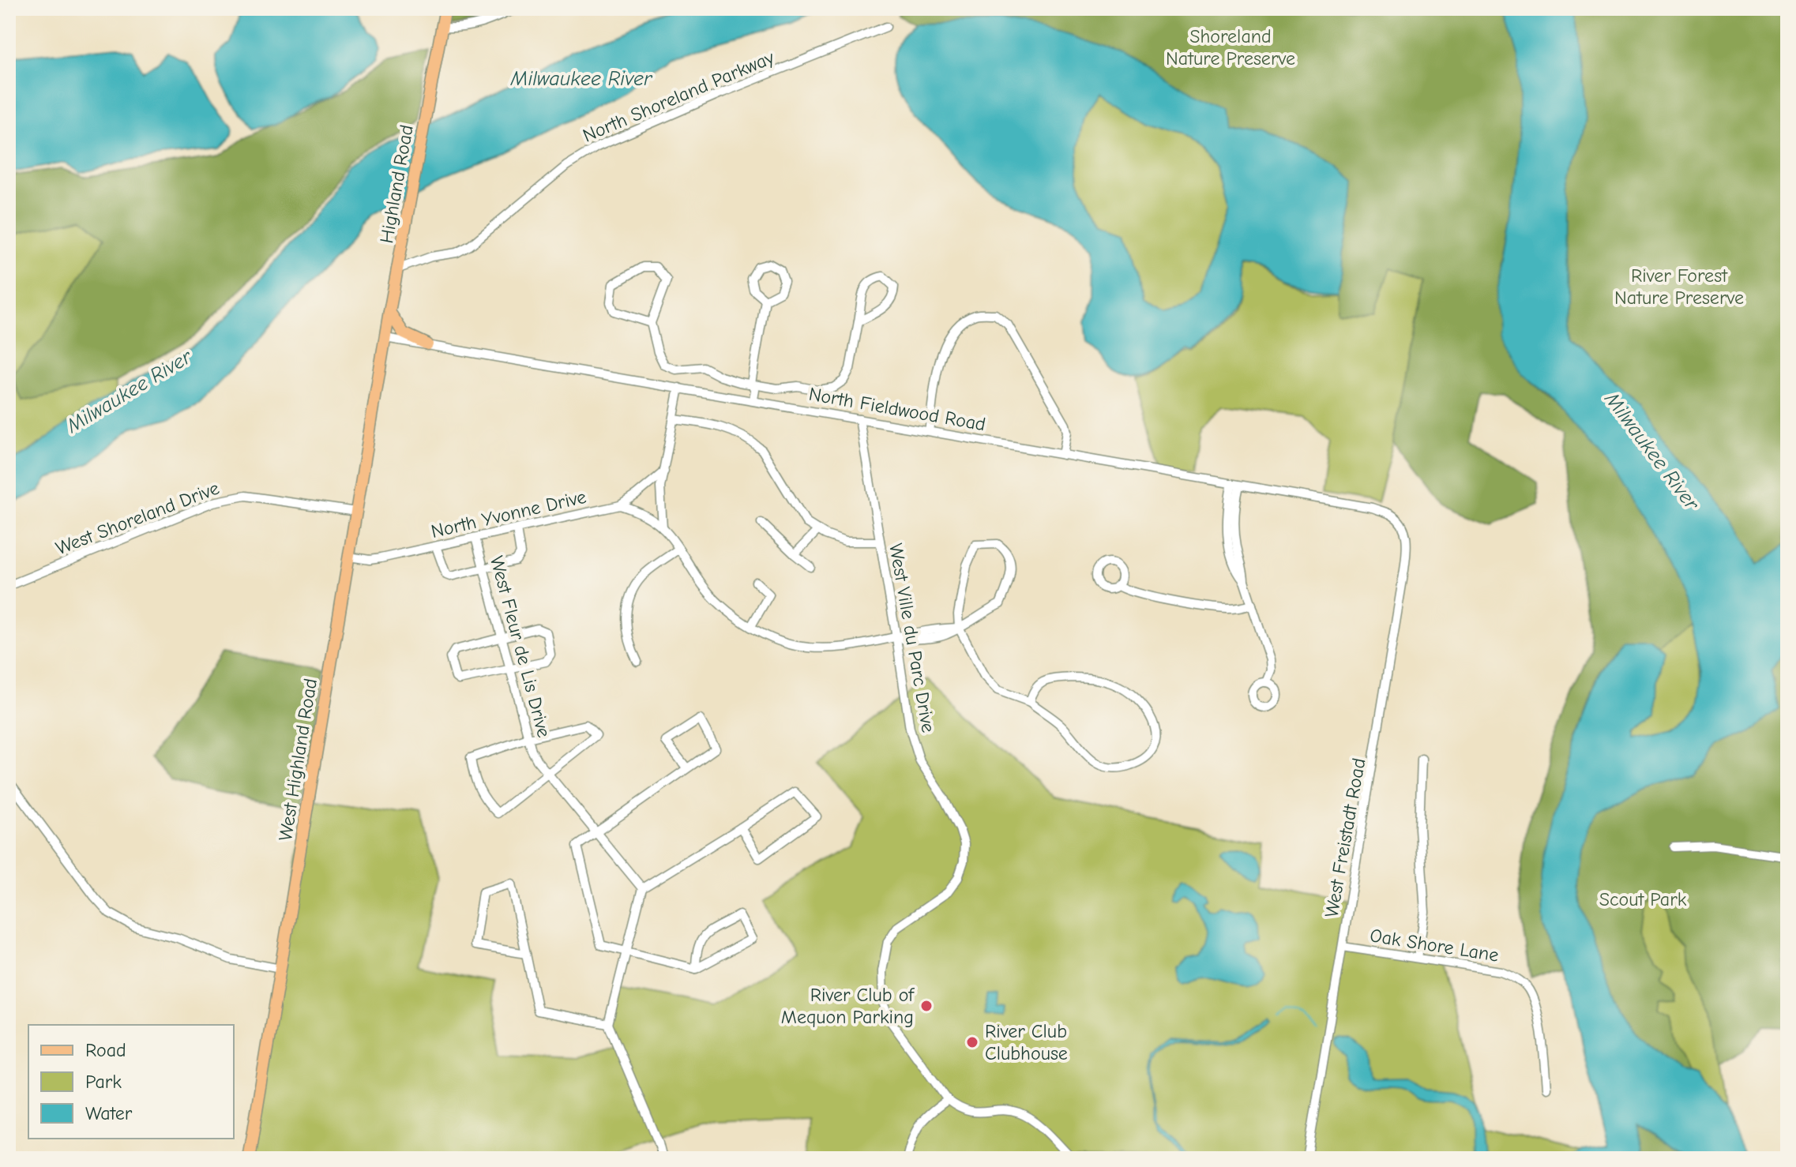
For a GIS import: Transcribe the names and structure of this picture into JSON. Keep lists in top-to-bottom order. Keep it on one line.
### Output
{"streets":{"main road":["Highland Road","West Highland Road"],"street":["North Shoreland Parkway","North Fieldwood Road","North Yvonne Drive","West Shoreland Drive","West Ville du Parc Drive","West Fleur de Lis Drive","West Freistadt Road","Oak Shore Lane"]},"crossings":[["North Shoreland Parkway","Highland Road"],["Highland Road","North Fieldwood Road"],["Highland Road","West Highland Road"],["North Fieldwood Road","West Ville du Parc Drive"],["North Fieldwood Road","West Freistadt Road"],["North Yvonne Drive","West Fleur de Lis Drive"],["North Yvonne Drive","West Highland Road"],["West Shoreland Drive","West Highland Road"],["West Freistadt Road","Oak Shore Lane"]],"water":["Milwaukee River"],"parks":["Shoreland Nature Preserve","River Forest Nature Preserve","Scout Park"],"places":["River Club of Mequon Parking","River Club Clubhouse"],"legend":["Road","Park","Water"]}
